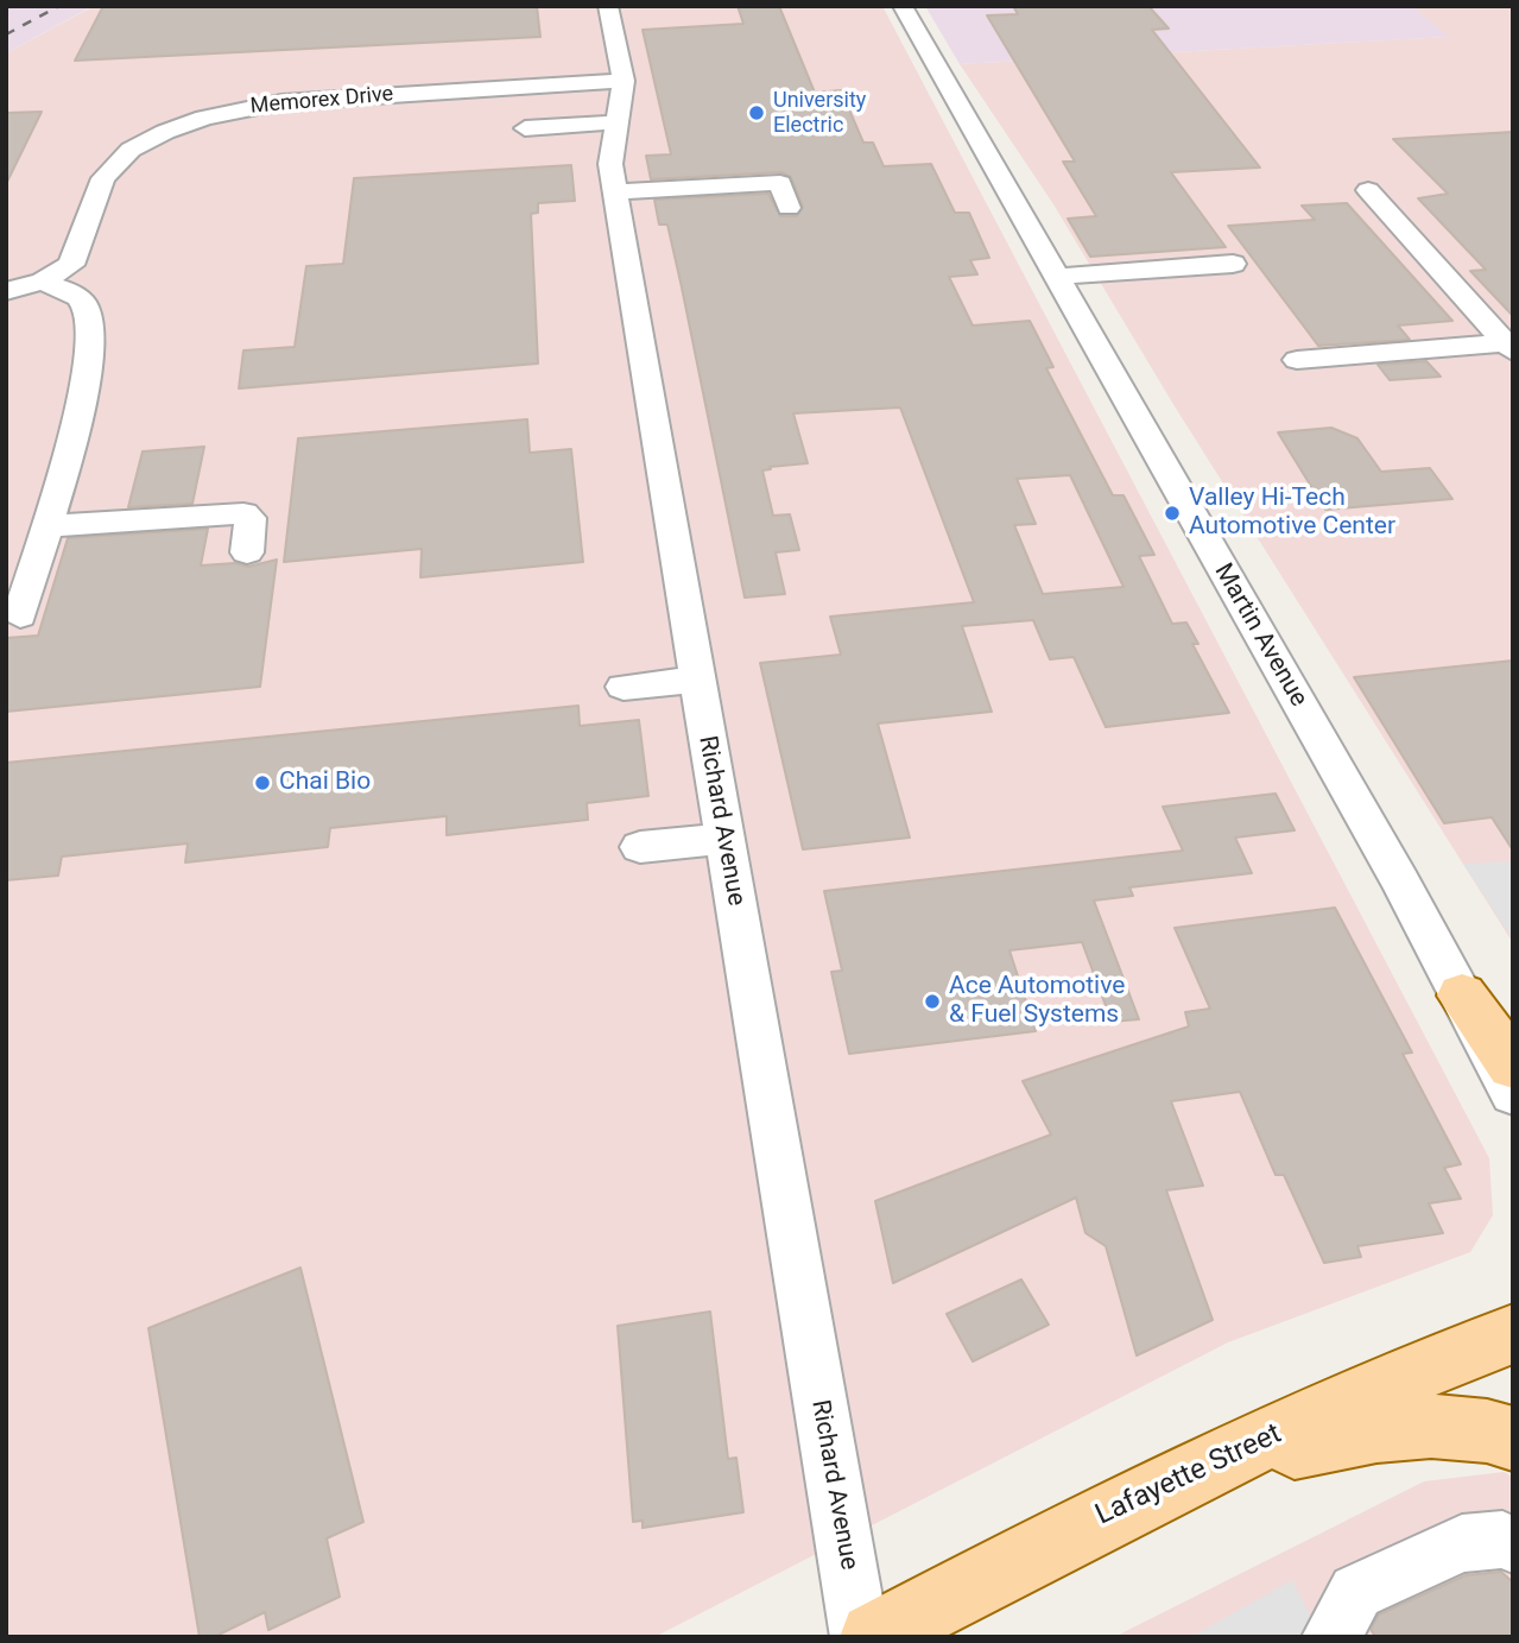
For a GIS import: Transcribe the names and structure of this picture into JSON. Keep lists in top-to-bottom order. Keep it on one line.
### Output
{"streets":{"main road":["Lafayette Street"],"street":["Memorex Drive","Martin Avenue","Richard Avenue"]},"crossings":[["Memorex Drive","Richard Avenue"]],"places":["University Electric","Valley Hi-Tech Automotive Center","Chai Bio","Ace Automotive & Fuel Systems"]}
